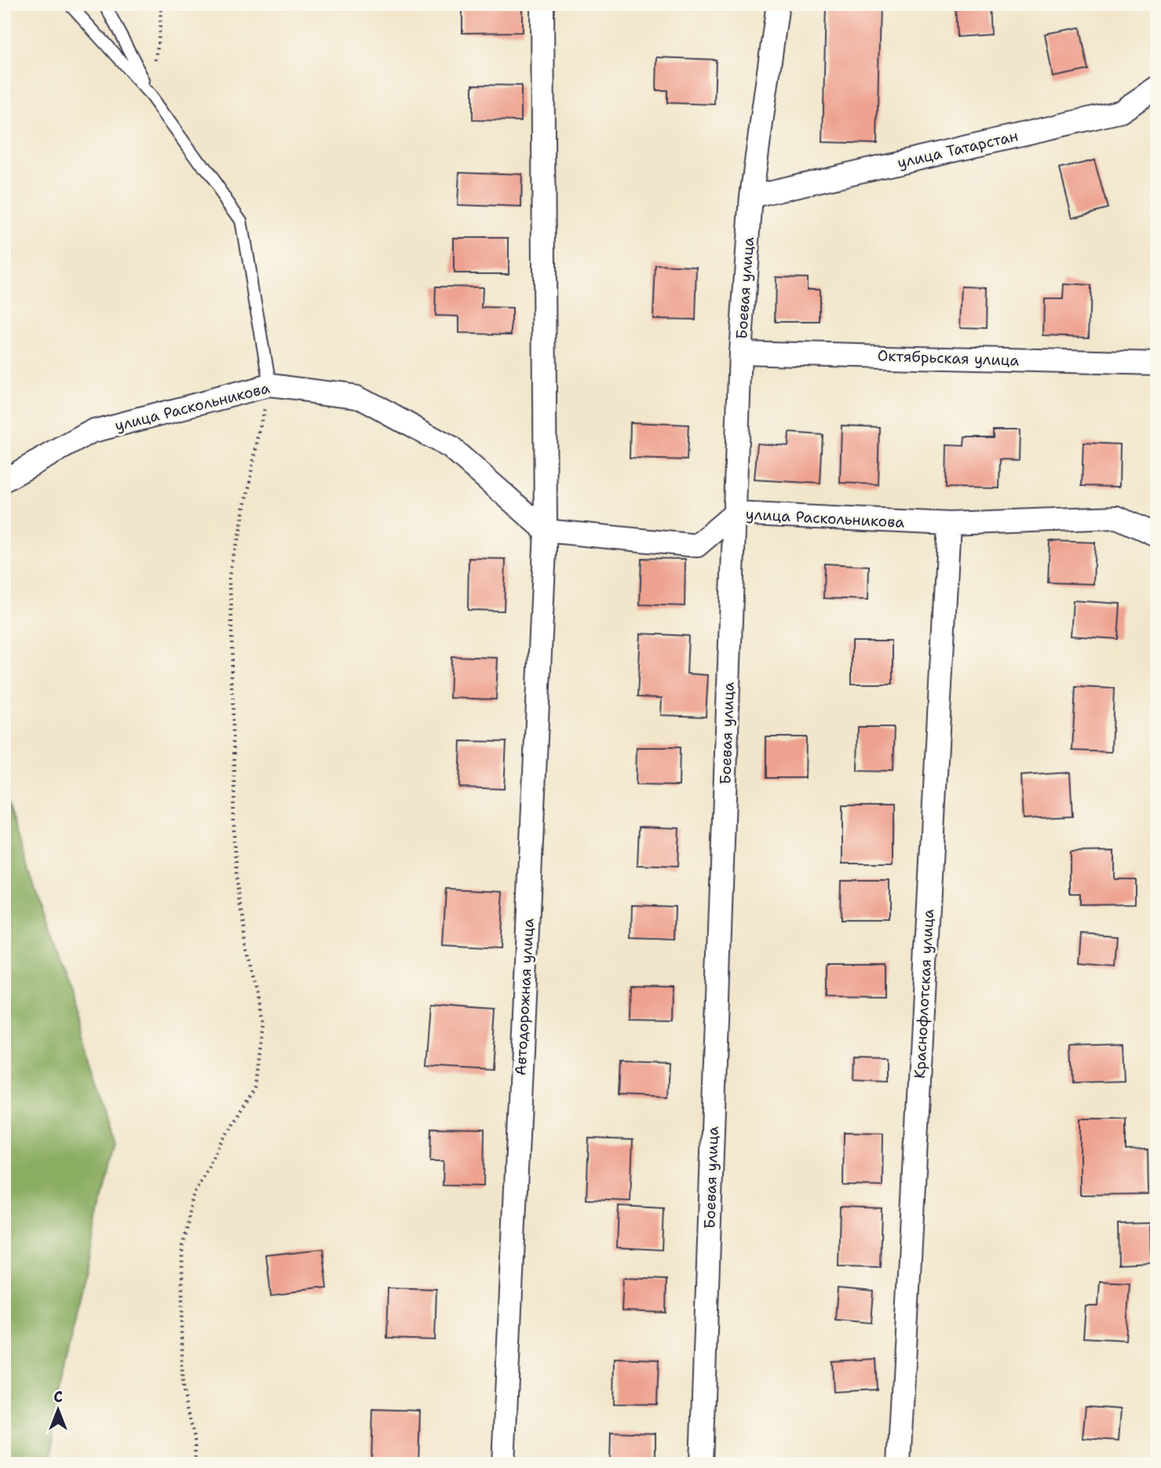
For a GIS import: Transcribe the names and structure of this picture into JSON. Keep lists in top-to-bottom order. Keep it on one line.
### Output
{"streets":{"street":["улица Татарстан","Боевая улица","Октябрьская улица","улица Раскольникова","Краснофлотская улица","Автодорожная улица"]},"crossings":[["улица Татарстан","Боевая улица"],["Боевая улица","Октябрьская улица"],["Боевая улица","улица Раскольникова"],["улица Раскольникова","Краснофлотская улица"],["улица Раскольникова","Автодорожная улица"]],"north":"top"}
